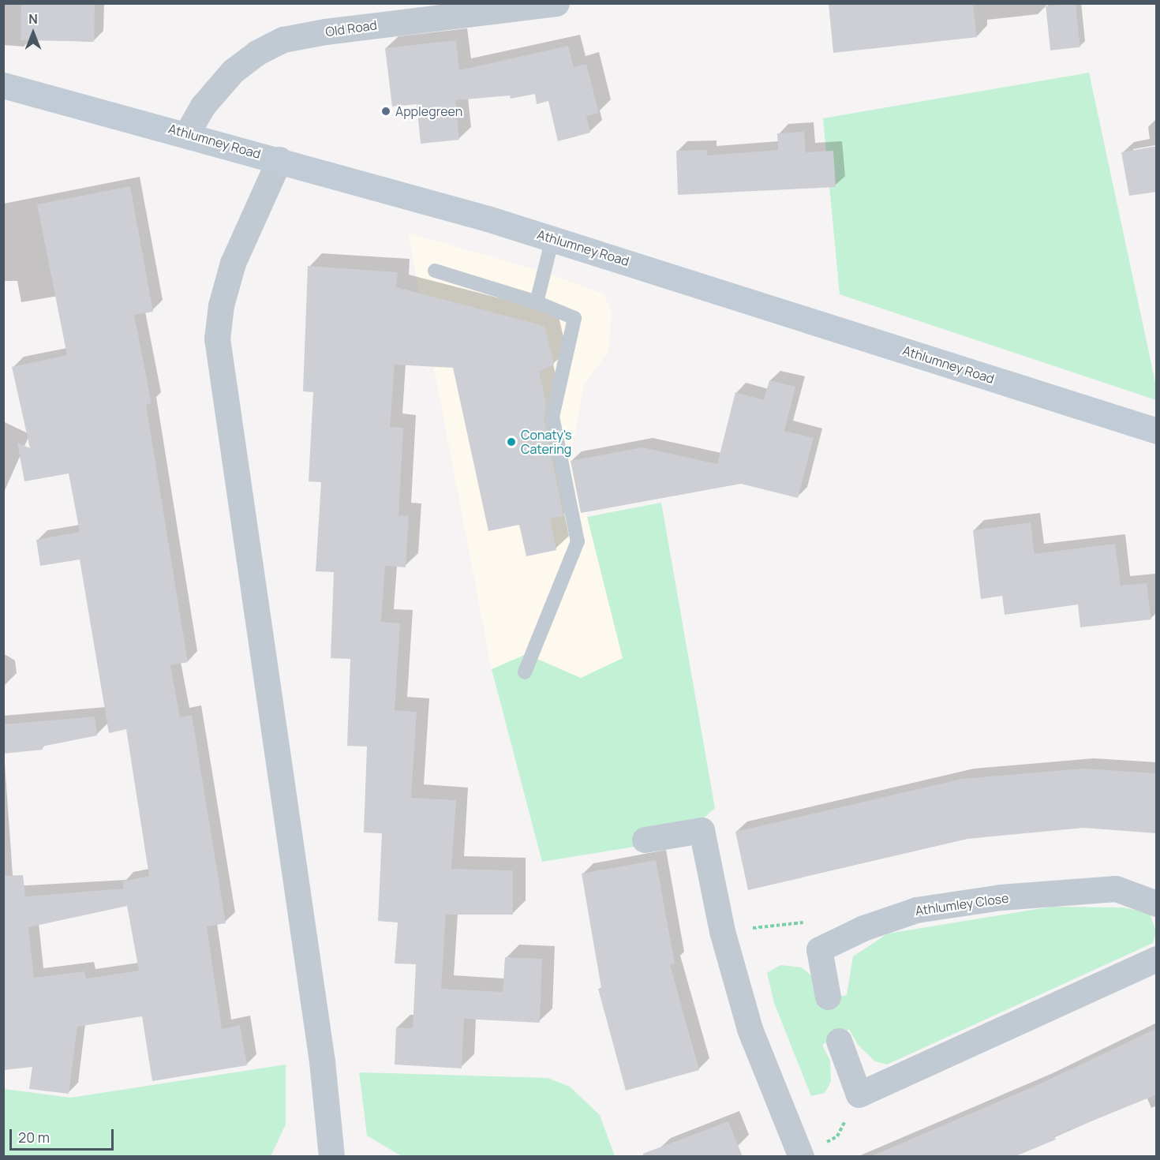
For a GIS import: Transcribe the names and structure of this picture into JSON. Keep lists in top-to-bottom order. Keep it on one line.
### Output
{"streets":{"main road":["Athlumney Road"],"street":["Old Road","Athlumley Close"]},"crossings":[["Old Road","Athlumney Road"]],"places":["Applegreen","Conaty's Catering"],"scale_bar":"20 m","north":"top"}
